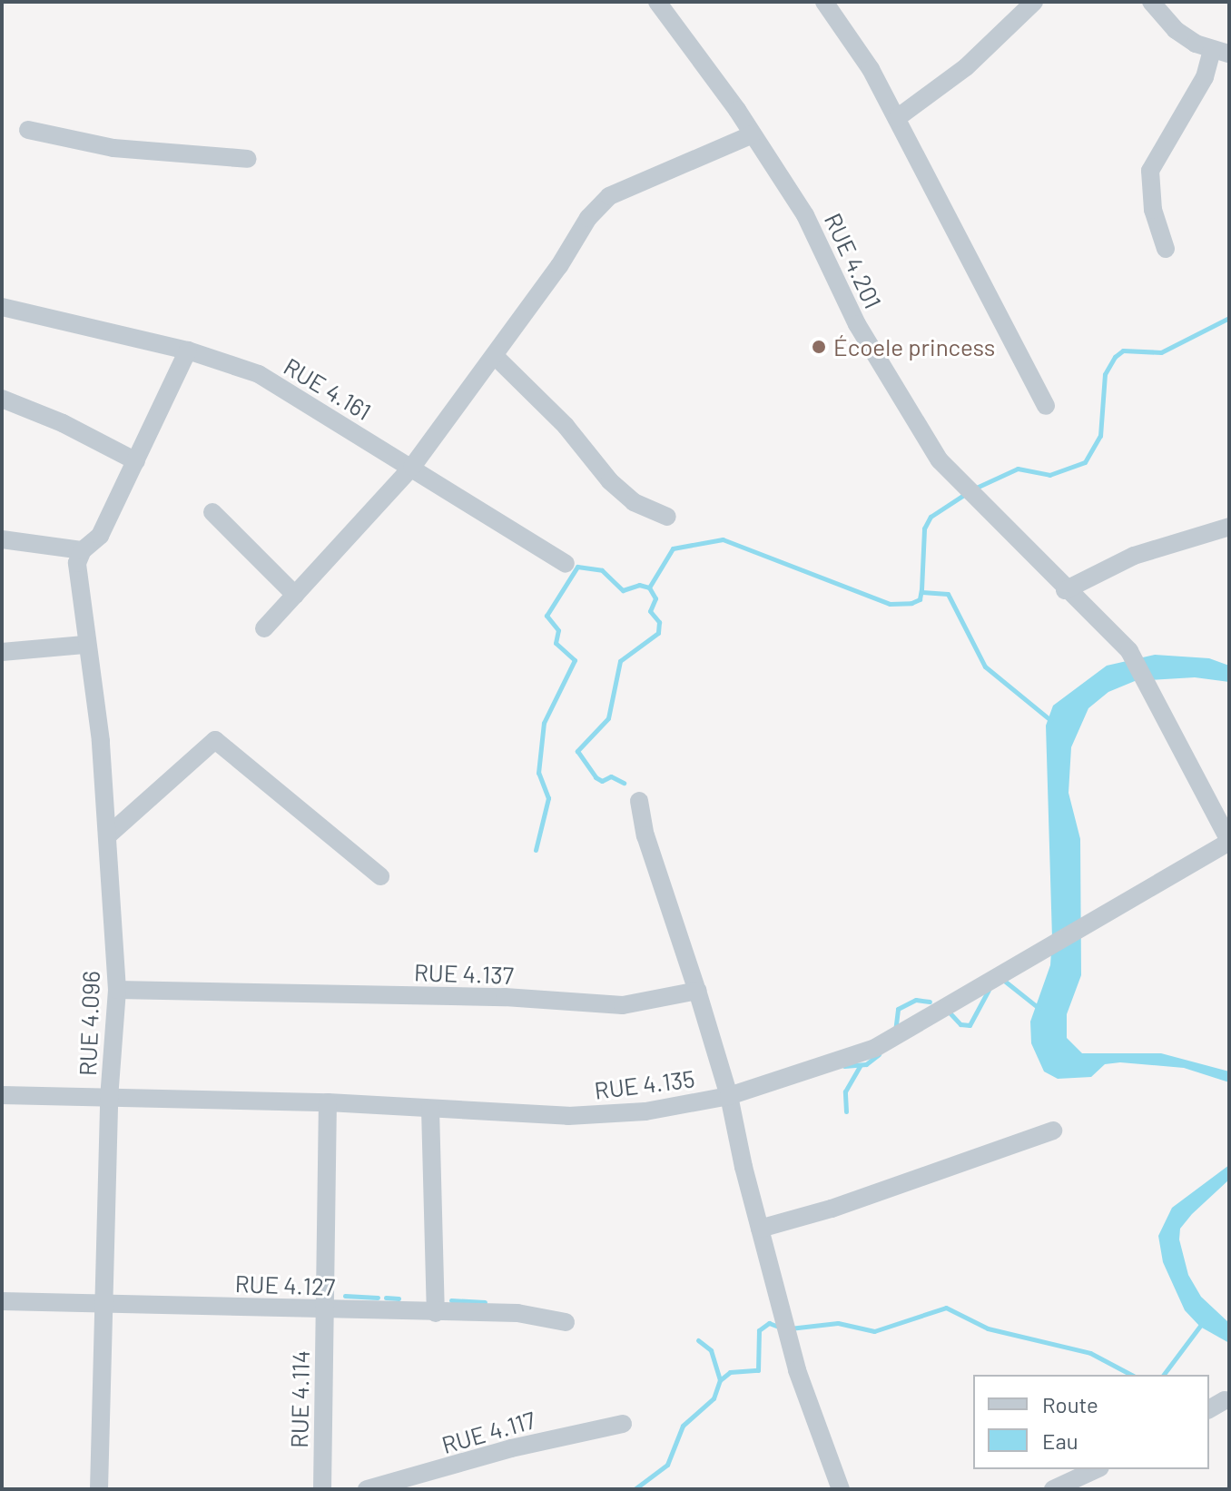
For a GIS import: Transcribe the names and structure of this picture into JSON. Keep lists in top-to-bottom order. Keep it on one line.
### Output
{"streets":{"street":["RUE 4.201","RUE 4.161","RUE 4.137","RUE 4.096","RUE 4.135","RUE 4.127","RUE 4.114","RUE 4.117"]},"crossings":[["RUE 4.201","RUE 4.135"],["RUE 4.137","RUE 4.096"],["RUE 4.096","RUE 4.135"],["RUE 4.096","RUE 4.127"],["RUE 4.135","RUE 4.114"],["RUE 4.127","RUE 4.114"]],"places":["Écoele princess"],"legend":["Route","Eau"]}
